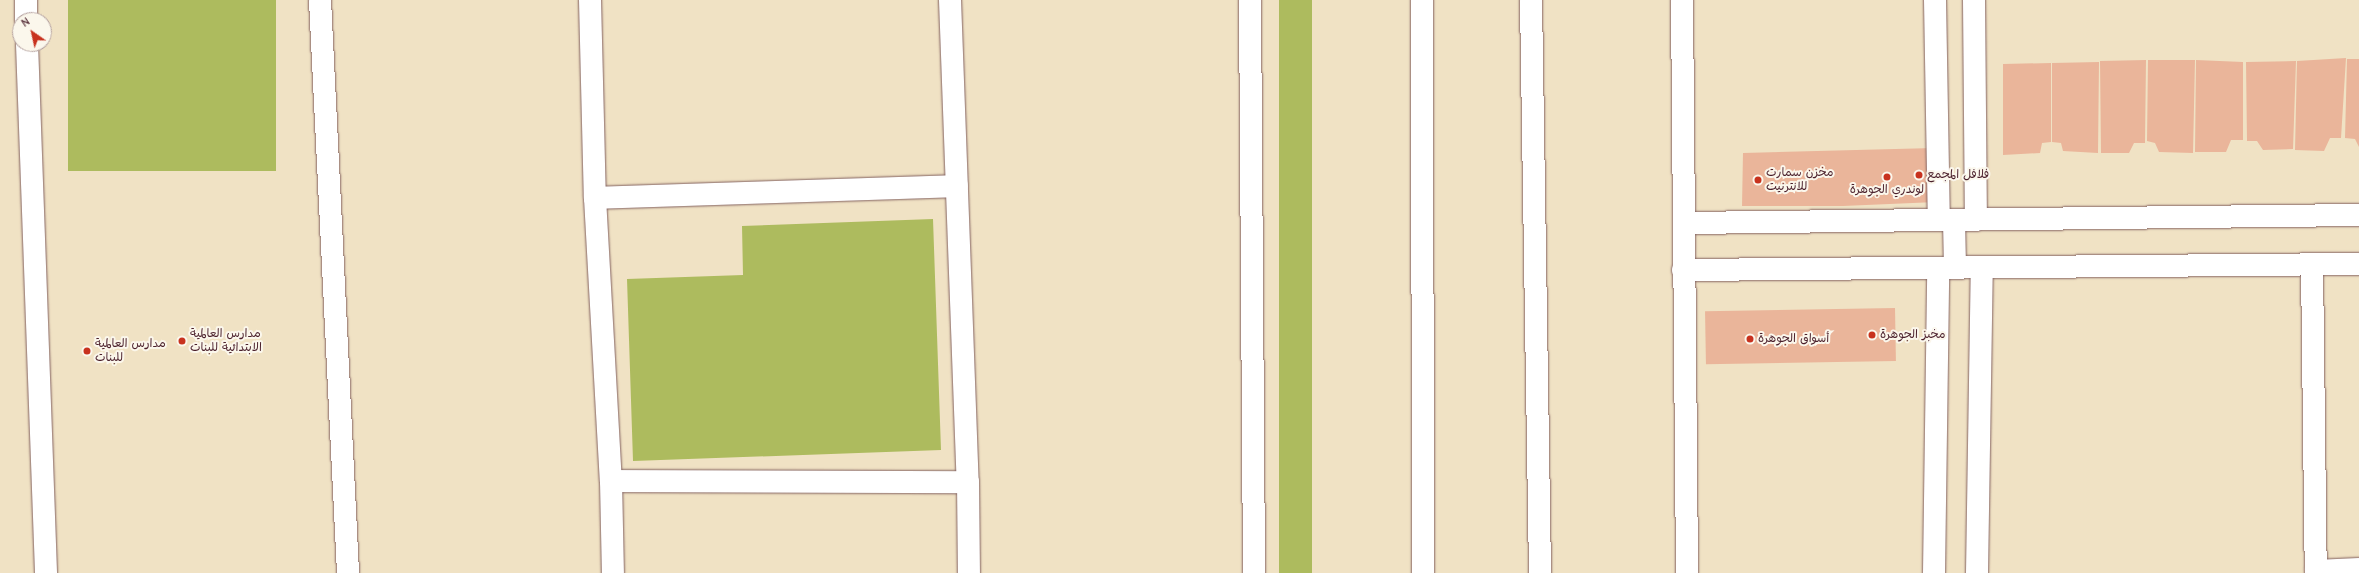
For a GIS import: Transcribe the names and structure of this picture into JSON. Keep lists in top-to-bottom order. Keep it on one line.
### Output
{"places":["فلافل المجمع","لوندري الجوهرة","مخزن سمارت للانترنيت","مخبز الجوهرة","أسواق الجوهرة","مدارس العالمية الابتدائية للبنات","مدارس العالمية للبنات"],"north":"top left"}
